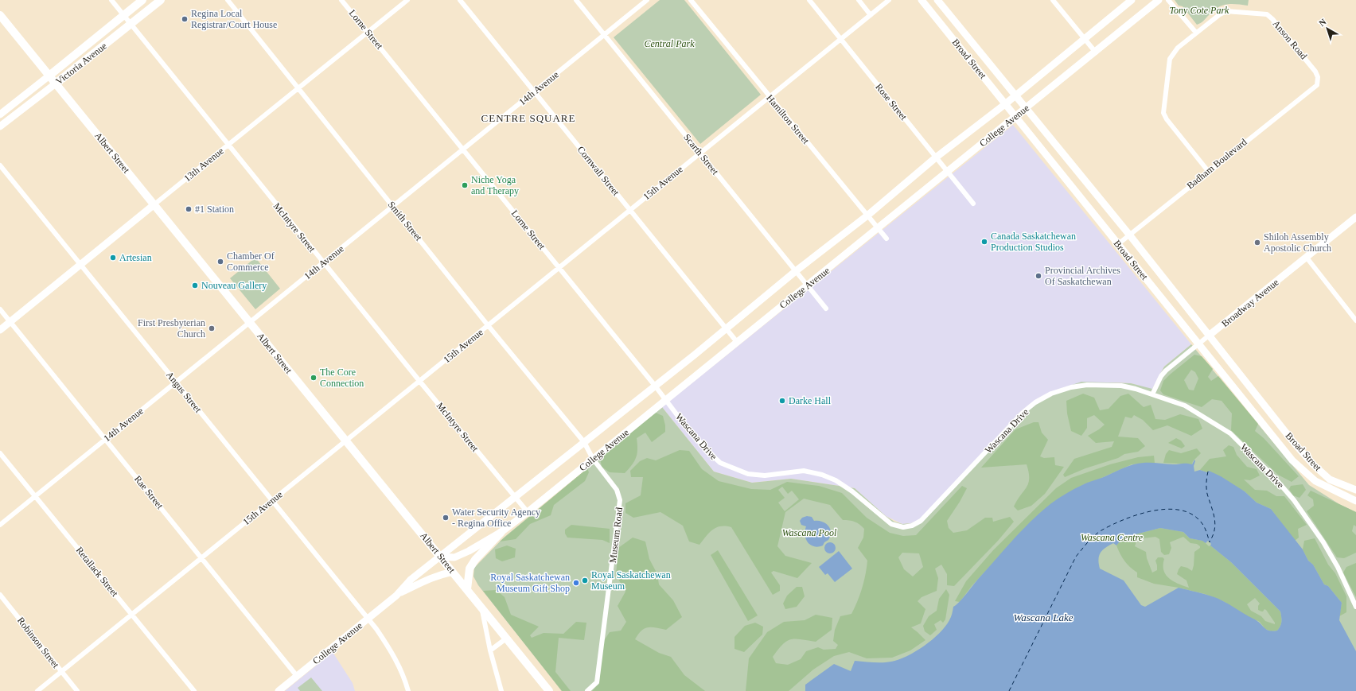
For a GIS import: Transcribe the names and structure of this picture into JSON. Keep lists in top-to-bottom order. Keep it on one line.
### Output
{"streets":{"main road":["Broad Street","Victoria Avenue","College Avenue","Albert Street","13th Avenue","Broadway Avenue"],"street":["Lorne Street","Anson Road","14th Avenue","Rose Street","Hamilton Street","Scarth Street","Badham Boulevard","Cornwall Street","15th Avenue","Smith Street","McIntyre Street","Angus Street","Wascana Drive","Rae Street","Museum Road","Retallack Street","Robinson Street"]},"crossings":[["Lorne Street","14th Avenue"],["Lorne Street","College Avenue"],["Lorne Street","13th Avenue"],["Lorne Street","15th Avenue"],["Lorne Street","Wascana Drive"],["Anson Road","Badham Boulevard"],["Broad Street","College Avenue"],["Broad Street","Badham Boulevard"],["Broad Street","Broadway Avenue"],["Victoria Avenue","Albert Street"],["Victoria Avenue","McIntyre Street"],["14th Avenue","Albert Street"],["14th Avenue","Scarth Street"],["14th Avenue","Cornwall Street"],["14th Avenue","Smith Street"],["14th Avenue","McIntyre Street"],["14th Avenue","Angus Street"],["14th Avenue","Rae Street"],["14th Avenue","Retallack Street"],["Rose Street","College Avenue"],["Rose Street","15th Avenue"],["Hamilton Street","College Avenue"],["Hamilton Street","15th Avenue"],["College Avenue","Albert Street"],["College Avenue","Scarth Street"],["College Avenue","Cornwall Street"],["College Avenue","Smith Street"],["College Avenue","McIntyre Street"],["College Avenue","Angus Street"],["College Avenue","Wascana Drive"],["College Avenue","Rae Street"],["College Avenue","Museum Road"],["Albert Street","13th Avenue"],["Albert Street","15th Avenue"],["Scarth Street","15th Avenue"],["13th Avenue","Smith Street"],["13th Avenue","McIntyre Street"],["13th Avenue","Angus Street"],["13th Avenue","Rae Street"],["Cornwall Street","15th Avenue"],["15th Avenue","Smith Street"],["15th Avenue","McIntyre Street"],["15th Avenue","Angus Street"],["15th Avenue","Rae Street"],["15th Avenue","Retallack Street"],["15th Avenue","Robinson Street"],["Smith Street","Museum Road"],["Broadway Avenue","Wascana Drive"]],"districts":["CENTRE SQUARE"],"water":["Wascana Lake"],"parks":["Tony Cote Park","Central Park","Wascana Pool","Wascana Centre"],"places":["Regina Local Registrar/Court House","Niche Yoga and Therapy","#1 Station","Canada Saskatchewan Production Studios","Shiloh Assembly Apostolic Church","Artesian","Chamber Of Commerce","Provincial Archives Of Saskatchewan","Nouveau Gallery","First Presbyterian Church","The Core Connection","Darke Hall","Water Security Agency - Regina Office","Royal Saskatchewan Museum","Royal Saskatchewan Museum Gift Shop"],"north":"top left"}
